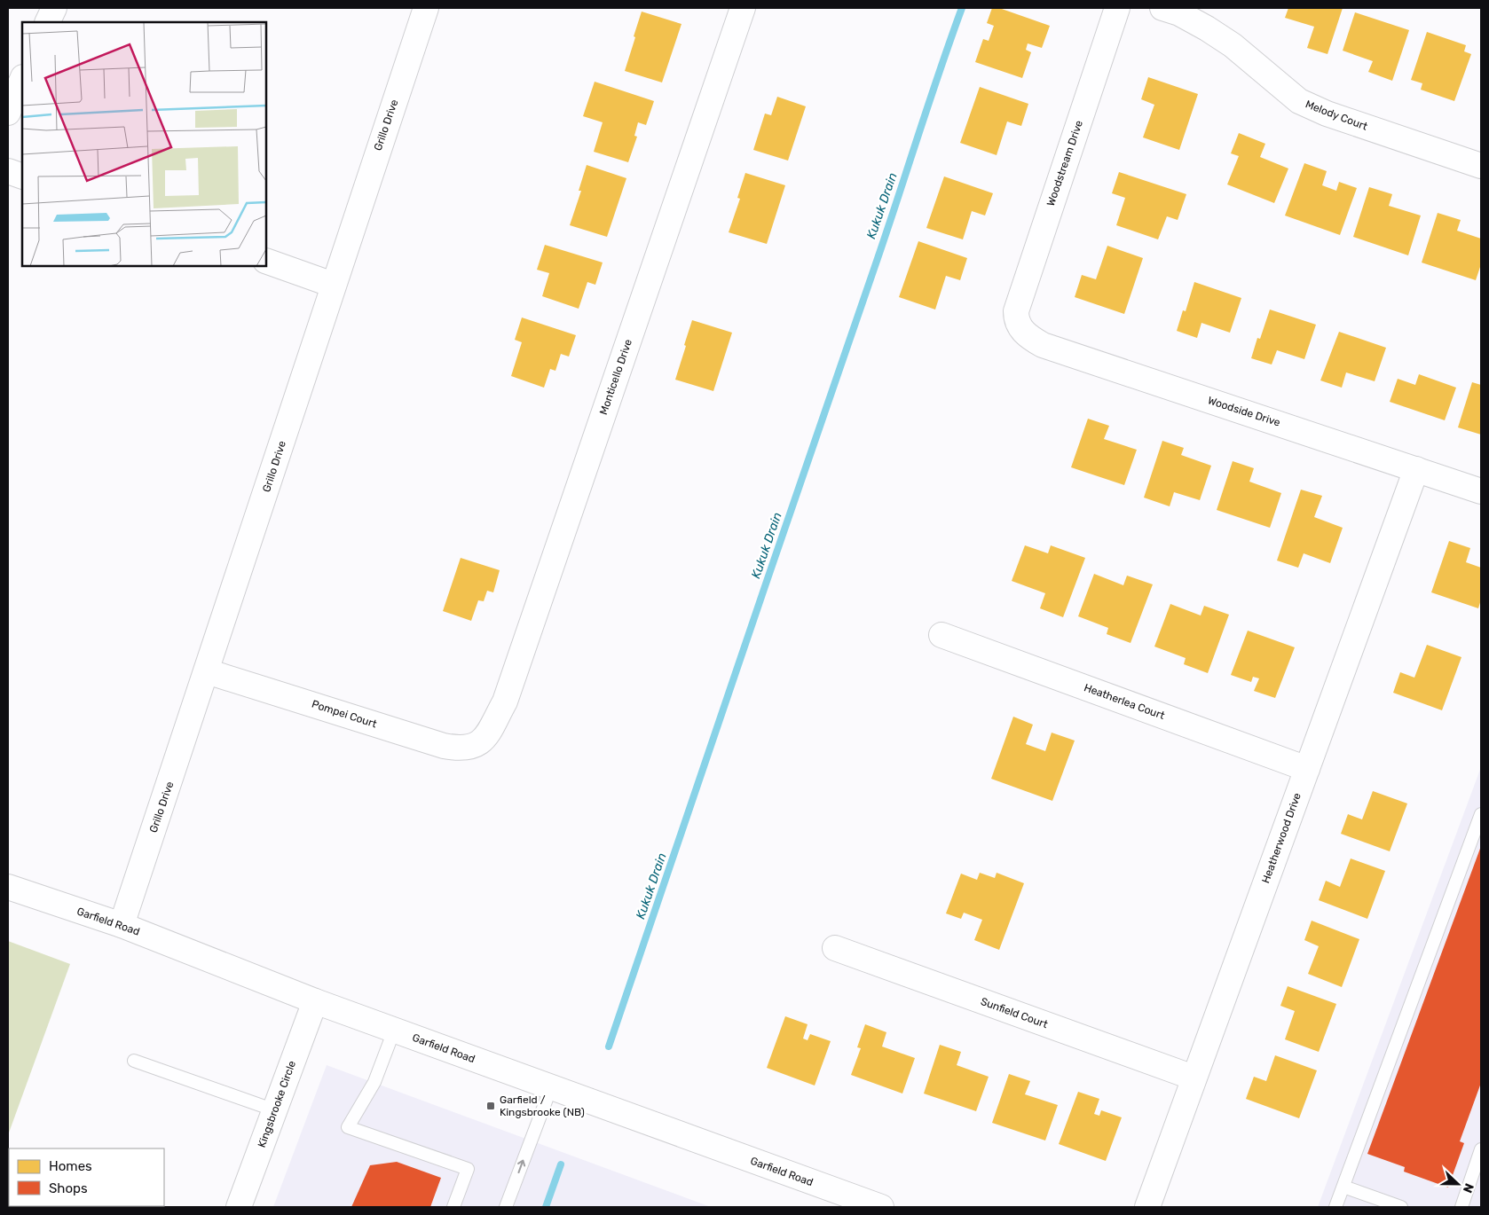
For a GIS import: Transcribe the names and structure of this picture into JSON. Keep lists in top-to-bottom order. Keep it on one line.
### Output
{"streets":{"street":["Melody Court","Grillo Drive","Woodstream Drive","Monticello Drive","Woodside Drive","Heatherlea Court","Pompei Court","Heatherwood Drive","Garfield Road","Sunfield Court","Kingsbrooke Circle"]},"crossings":[["Grillo Drive","Pompei Court"],["Grillo Drive","Garfield Road"],["Woodstream Drive","Woodside Drive"],["Monticello Drive","Pompei Court"],["Woodside Drive","Heatherwood Drive"],["Heatherlea Court","Heatherwood Drive"],["Heatherwood Drive","Sunfield Court"],["Garfield Road","Kingsbrooke Circle"]],"water":["Kukuk Drain"],"places":{"transit":["Garfield / Kingsbrooke (NB)"]},"legend":["Homes","Shops"],"north":"right"}
